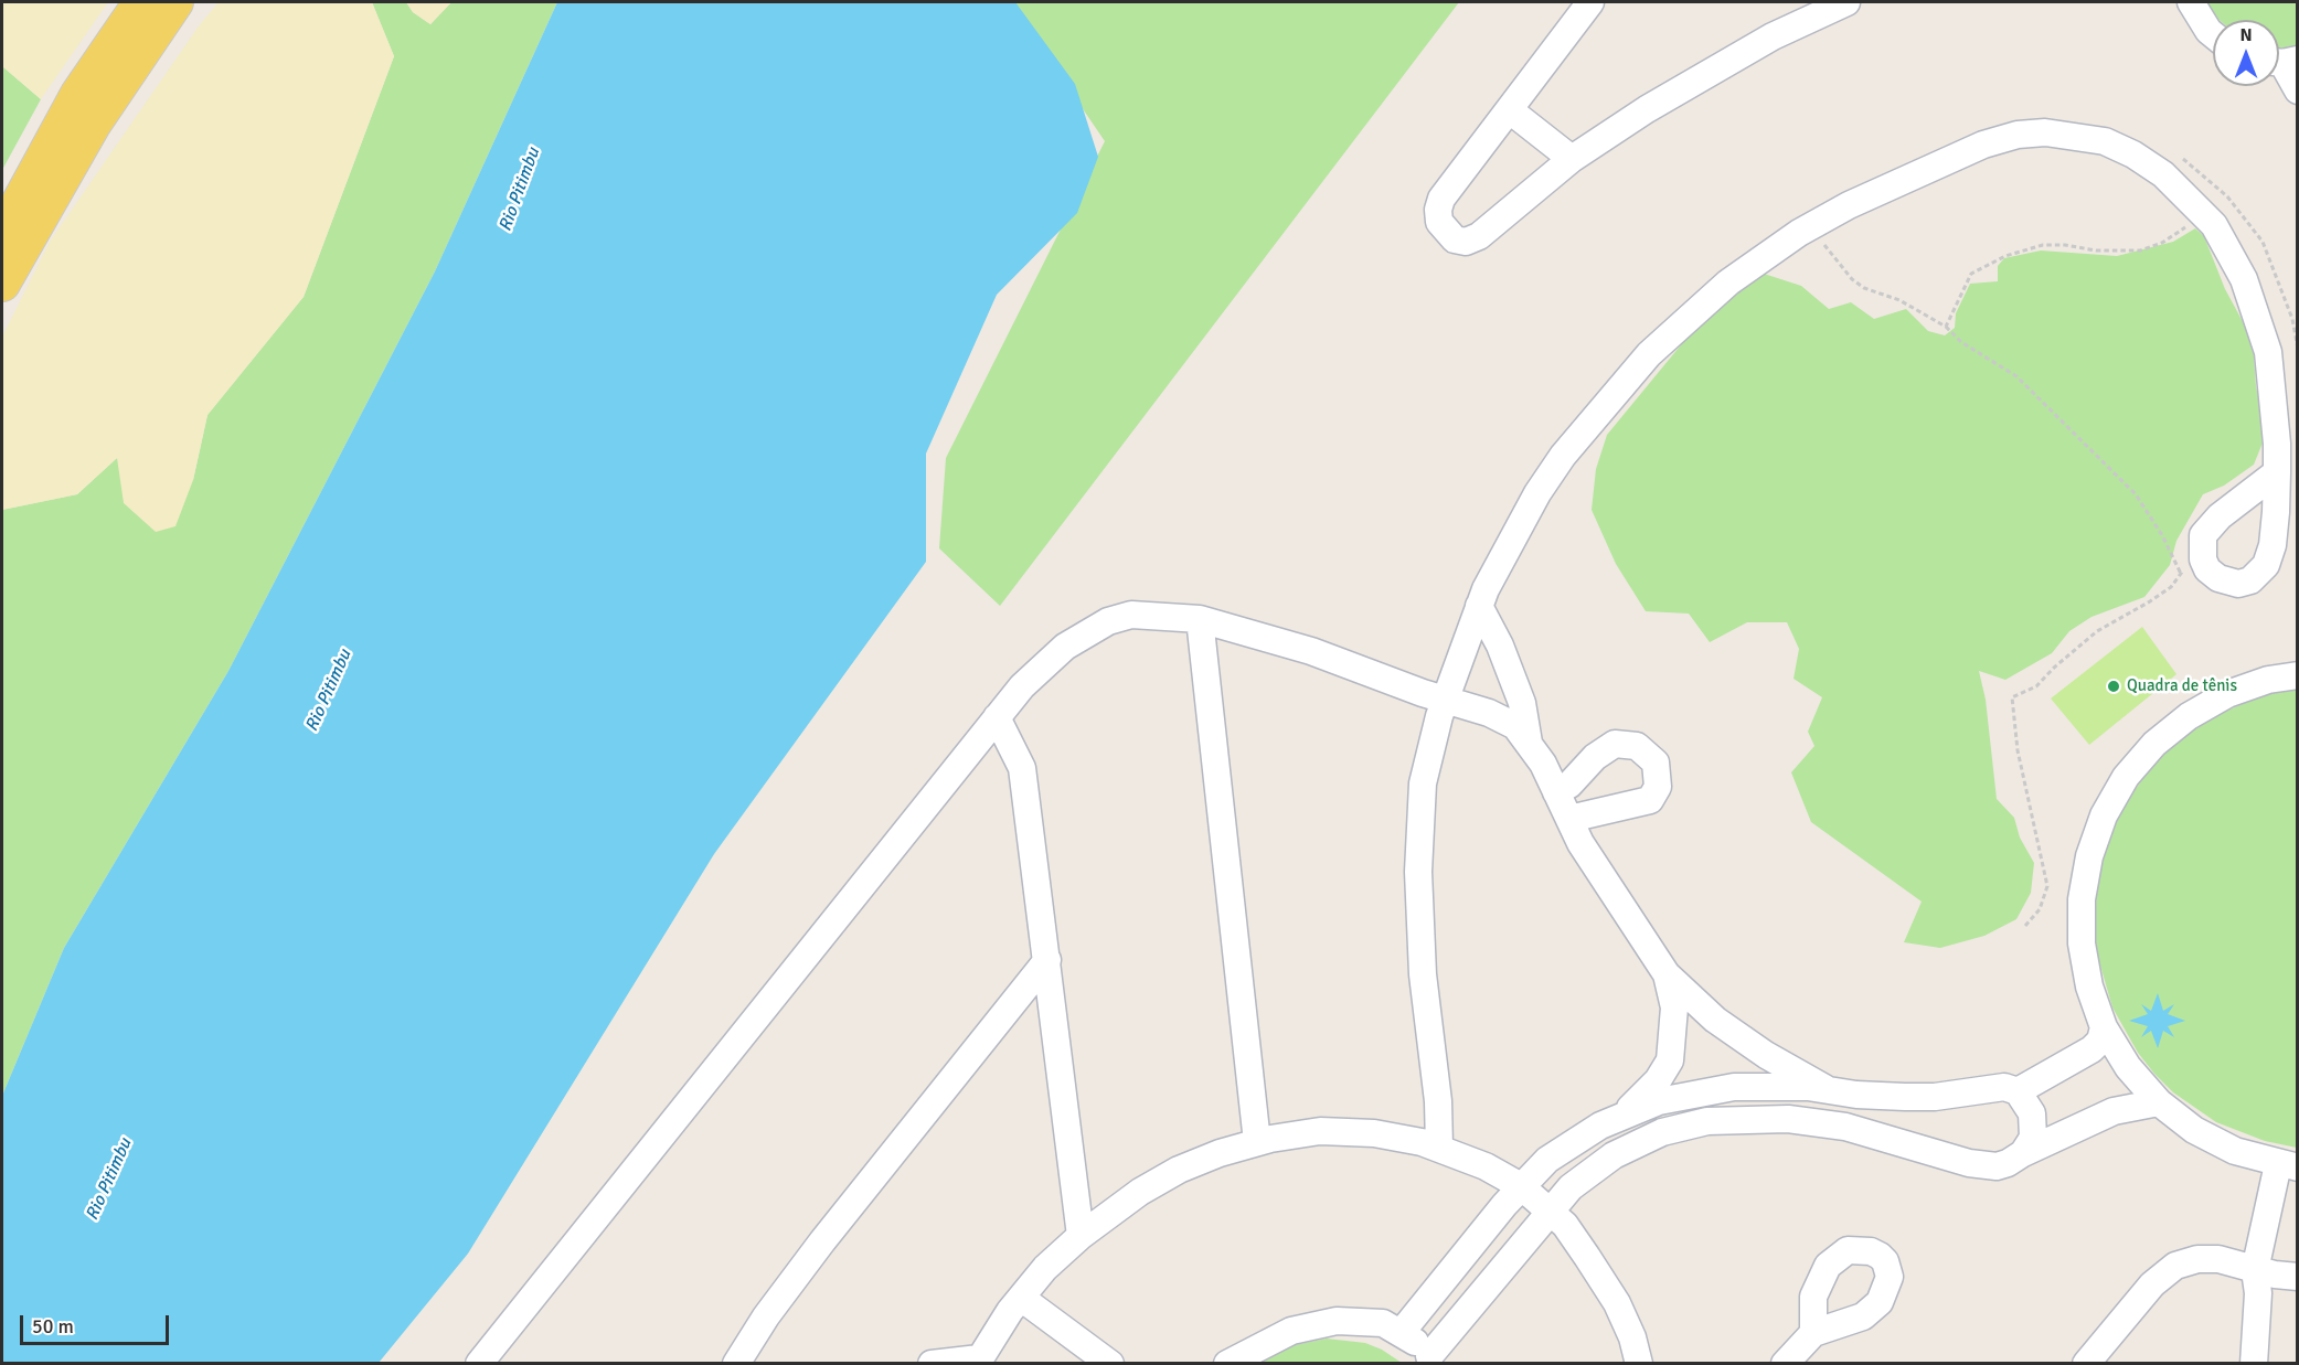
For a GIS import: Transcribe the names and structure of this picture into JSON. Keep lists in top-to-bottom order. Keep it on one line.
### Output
{"water":["Rio Pitimbu"],"places":["Quadra de tênis"],"scale_bar":"50 m","north":"top"}
